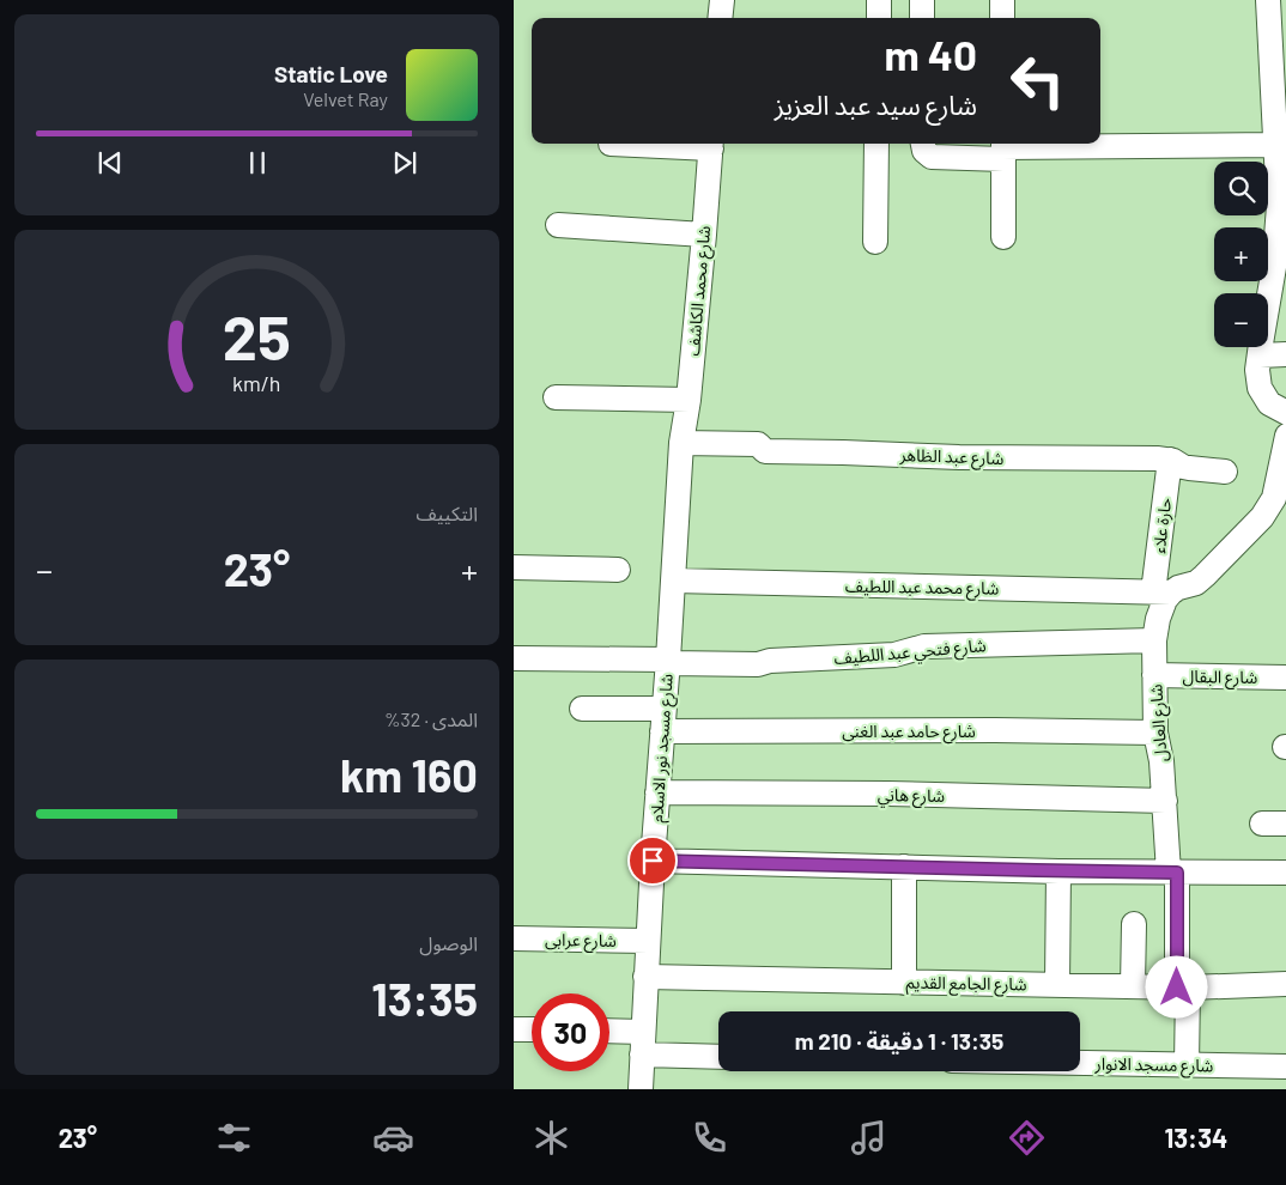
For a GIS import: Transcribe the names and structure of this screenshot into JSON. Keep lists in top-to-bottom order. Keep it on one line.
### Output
{"streets":{"street":["شارع محمد الكاشف","شارع عبد الظاهر","حارة علاء","شارع محمد عبد اللطيف","شارع فتحي عبد اللطيف","شارع البقال","شارع العادل","شارع حامد عبد الغنى","شارع مسجد نور الاسلام","شارع هاني","شارع عرابى","شارع الجامع القديم","شارع مسجد الانوار"]},"crossings":[["شارع محمد الكاشف","شارع عبد الظاهر"],["شارع محمد الكاشف","شارع مسجد نور الاسلام"],["شارع عبد الظاهر","حارة علاء"],["شارع عبد الظاهر","شارع مسجد نور الاسلام"],["حارة علاء","شارع محمد عبد اللطيف"],["حارة علاء","شارع العادل"],["شارع محمد عبد اللطيف","شارع العادل"],["شارع محمد عبد اللطيف","شارع مسجد نور الاسلام"],["شارع فتحي عبد اللطيف","شارع العادل"],["شارع فتحي عبد اللطيف","شارع مسجد نور الاسلام"],["شارع البقال","شارع العادل"],["شارع العادل","شارع حامد عبد الغنى"],["شارع العادل","شارع هاني"],["شارع العادل","شارع الجامع القديم"],["شارع العادل","شارع مسجد الانوار"],["شارع حامد عبد الغنى","شارع مسجد نور الاسلام"],["شارع مسجد نور الاسلام","شارع هاني"],["شارع مسجد نور الاسلام","شارع عرابى"],["شارع مسجد نور الاسلام","شارع الجامع القديم"]],"page":{"turn":["40 m","شارع سيد عبد العزيز"],"song":["Static Love","Velvet Ray"],"map_buttons":["+","−"],"tile":["التكييف",["المدى · 32%","160 km"],["الوصول","13:35"]],"heat":["−","23°","+"],"limit":"30","trip":"13:35 · 1 دقيقة · 210 m","tabs":["13:34","23°"],"gauge":["25","km/h"]}}
